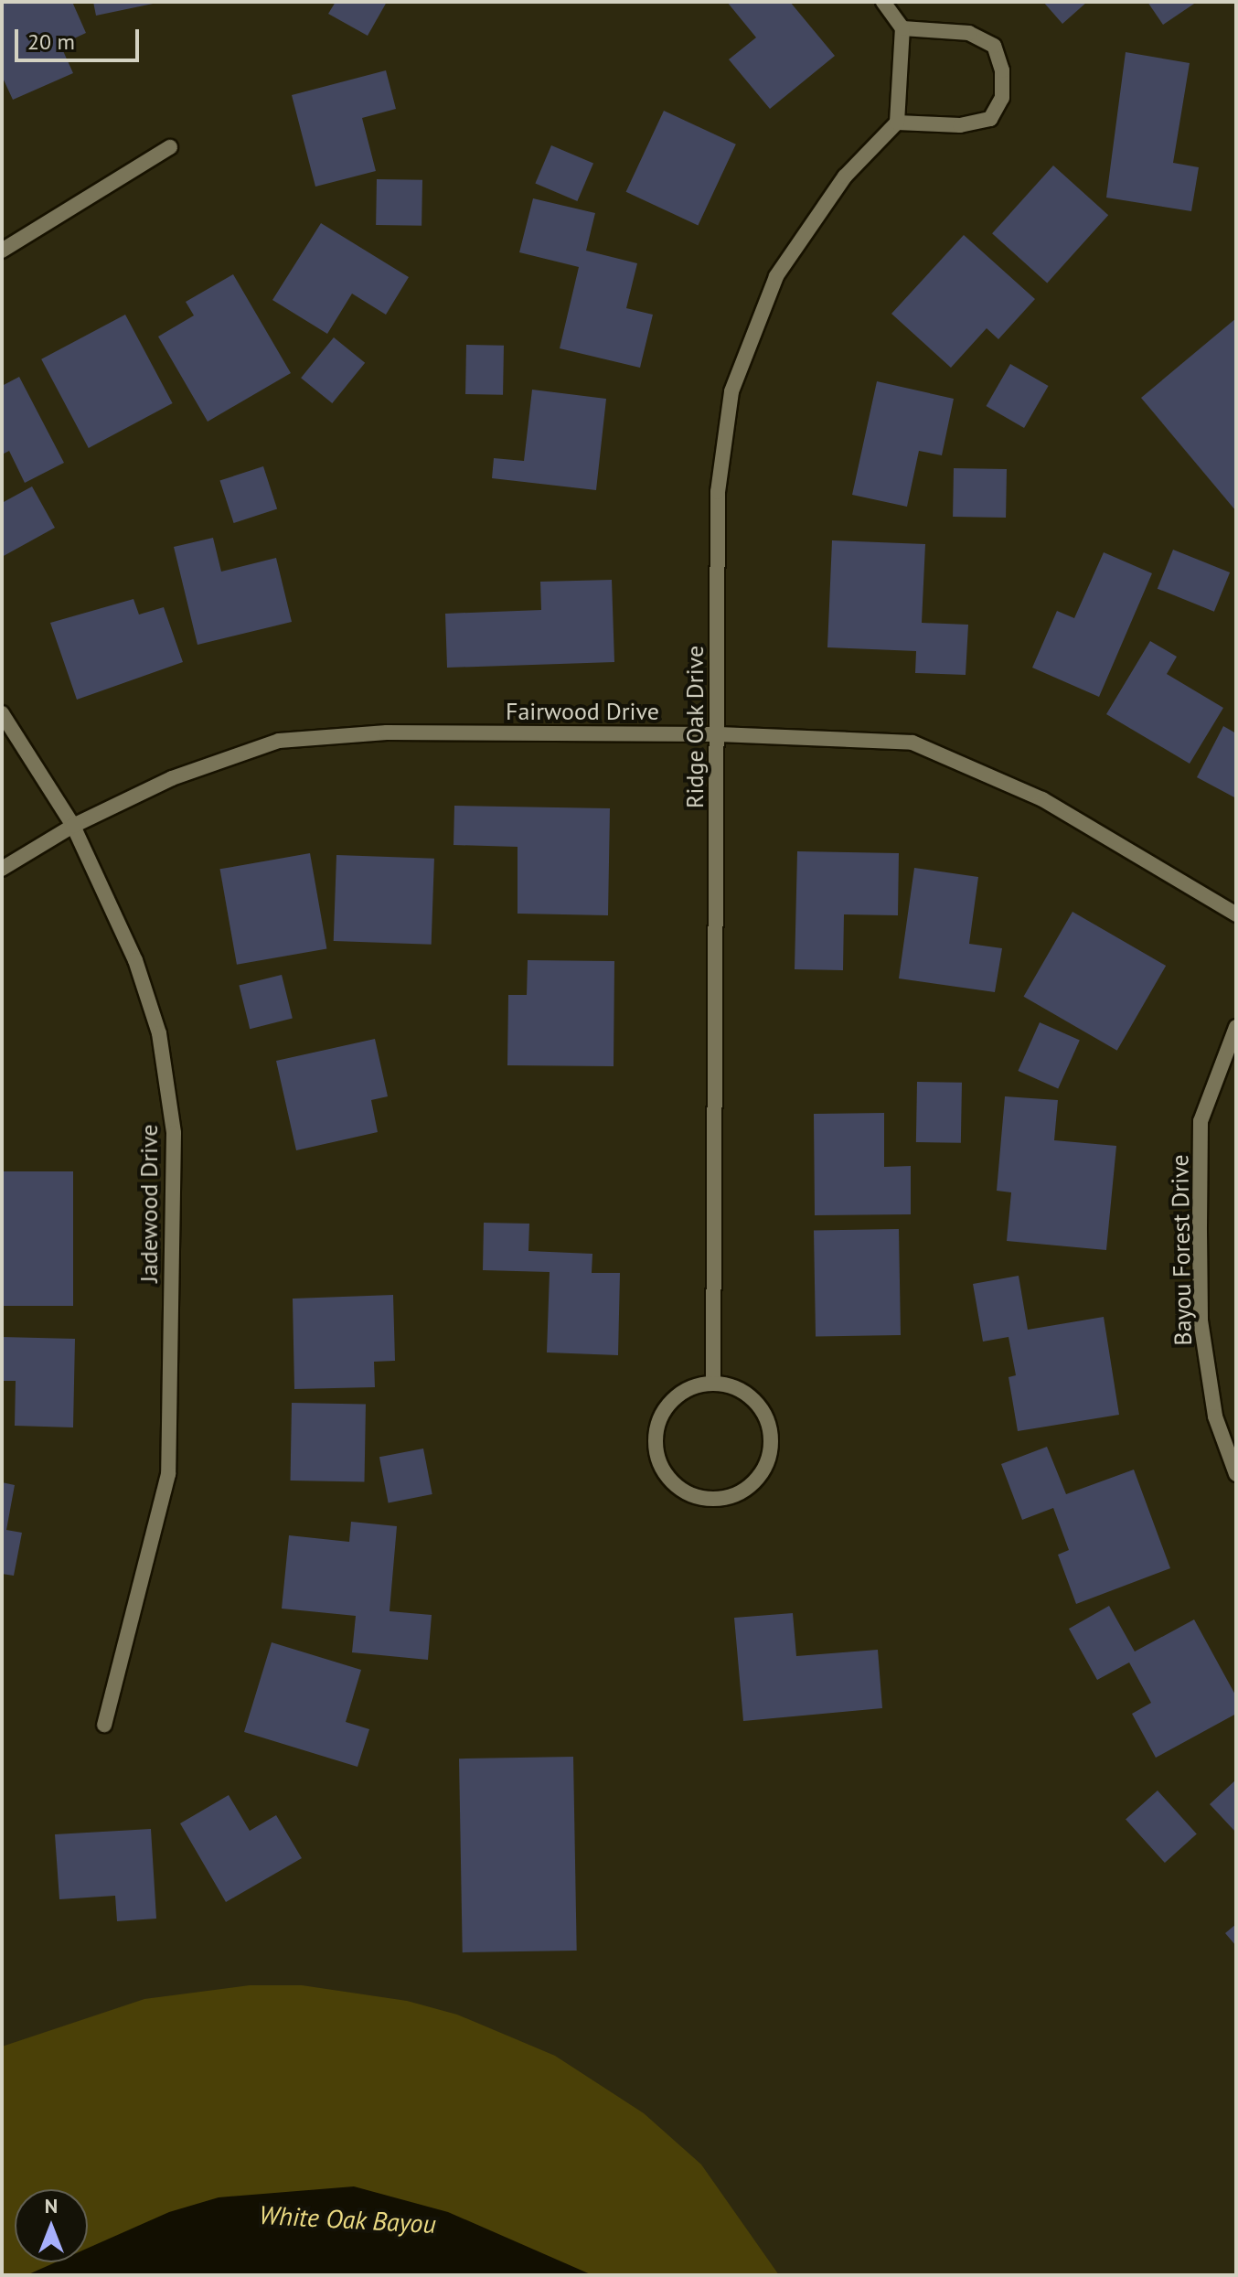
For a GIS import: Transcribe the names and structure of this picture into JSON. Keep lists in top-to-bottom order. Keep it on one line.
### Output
{"streets":{"street":["Fairwood Drive","Ridge Oak Drive","Jadewood Drive","Bayou Forest Drive"]},"crossings":[["Fairwood Drive","Ridge Oak Drive"],["Fairwood Drive","Jadewood Drive"]],"water":["White Oak Bayou"],"scale_bar":"20 m","north":"top"}
